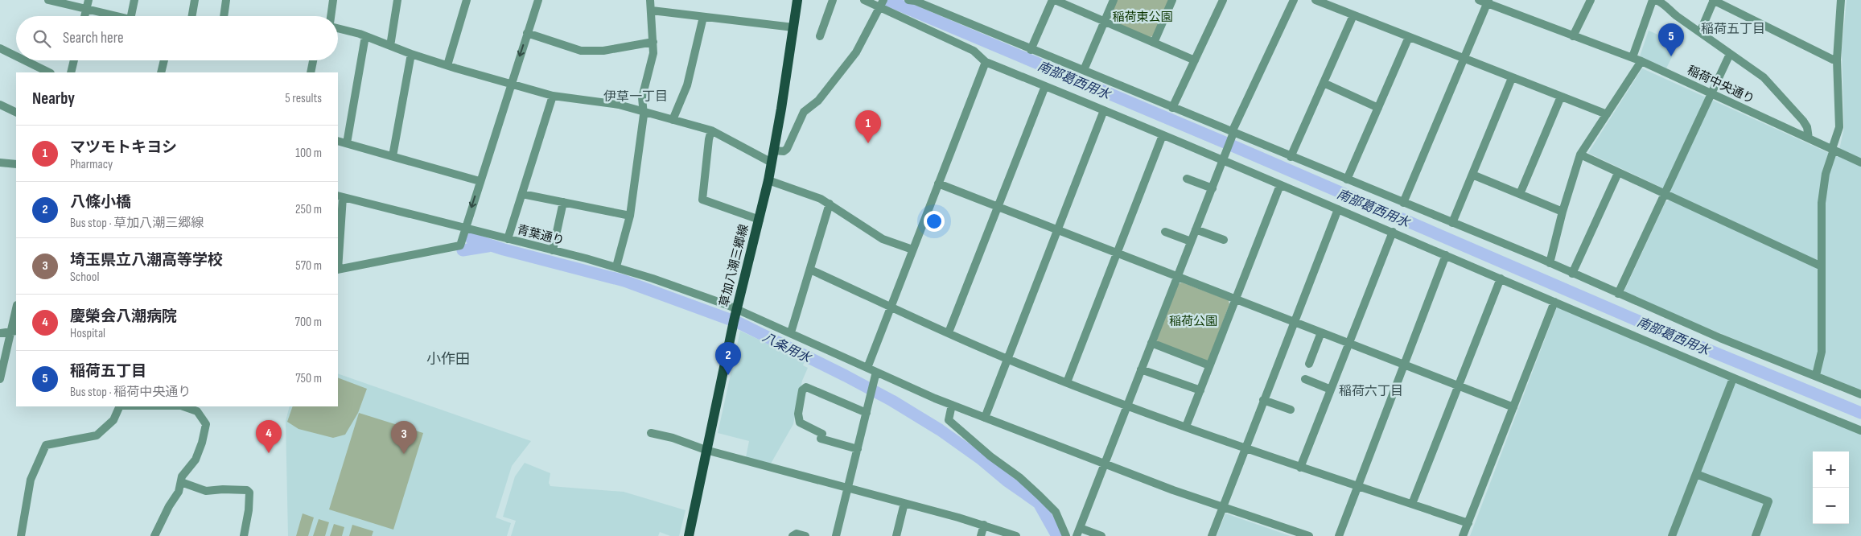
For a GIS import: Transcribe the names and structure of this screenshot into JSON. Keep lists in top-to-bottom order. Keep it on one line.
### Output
{"streets":{"main road":["草加八潮三郷線"],"street":["稲荷中央通り","青葉通り"]},"crossings":[["青葉通り","草加八潮三郷線"]],"districts":["稲荷五丁目","伊草一丁目","小作田","稲荷六丁目"],"water":["南部葛西用水","八条用水"],"parks":["稲荷東公園","稲荷公園"],"page":{"search":"Search here","pins":["5","1","2","4","3"],"heading":["Nearby","5 results"],"list":[{"mark":"1","name":"マツモトキヨシ","note":"Pharmacy","value":"100 m"},{"mark":"2","name":"八條小橋","note":"Bus stop · 草加八潮三郷線","value":"250 m"},{"mark":"3","name":"埼玉県立八潮高等学校","note":"School","value":"570 m"},{"mark":"4","name":"慶榮会八潮病院","note":"Hospital","value":"700 m"},{"mark":"5","name":"稲荷五丁目","note":"Bus stop · 稲荷中央通り","value":"750 m"}],"map_buttons":["+","−"]}}
